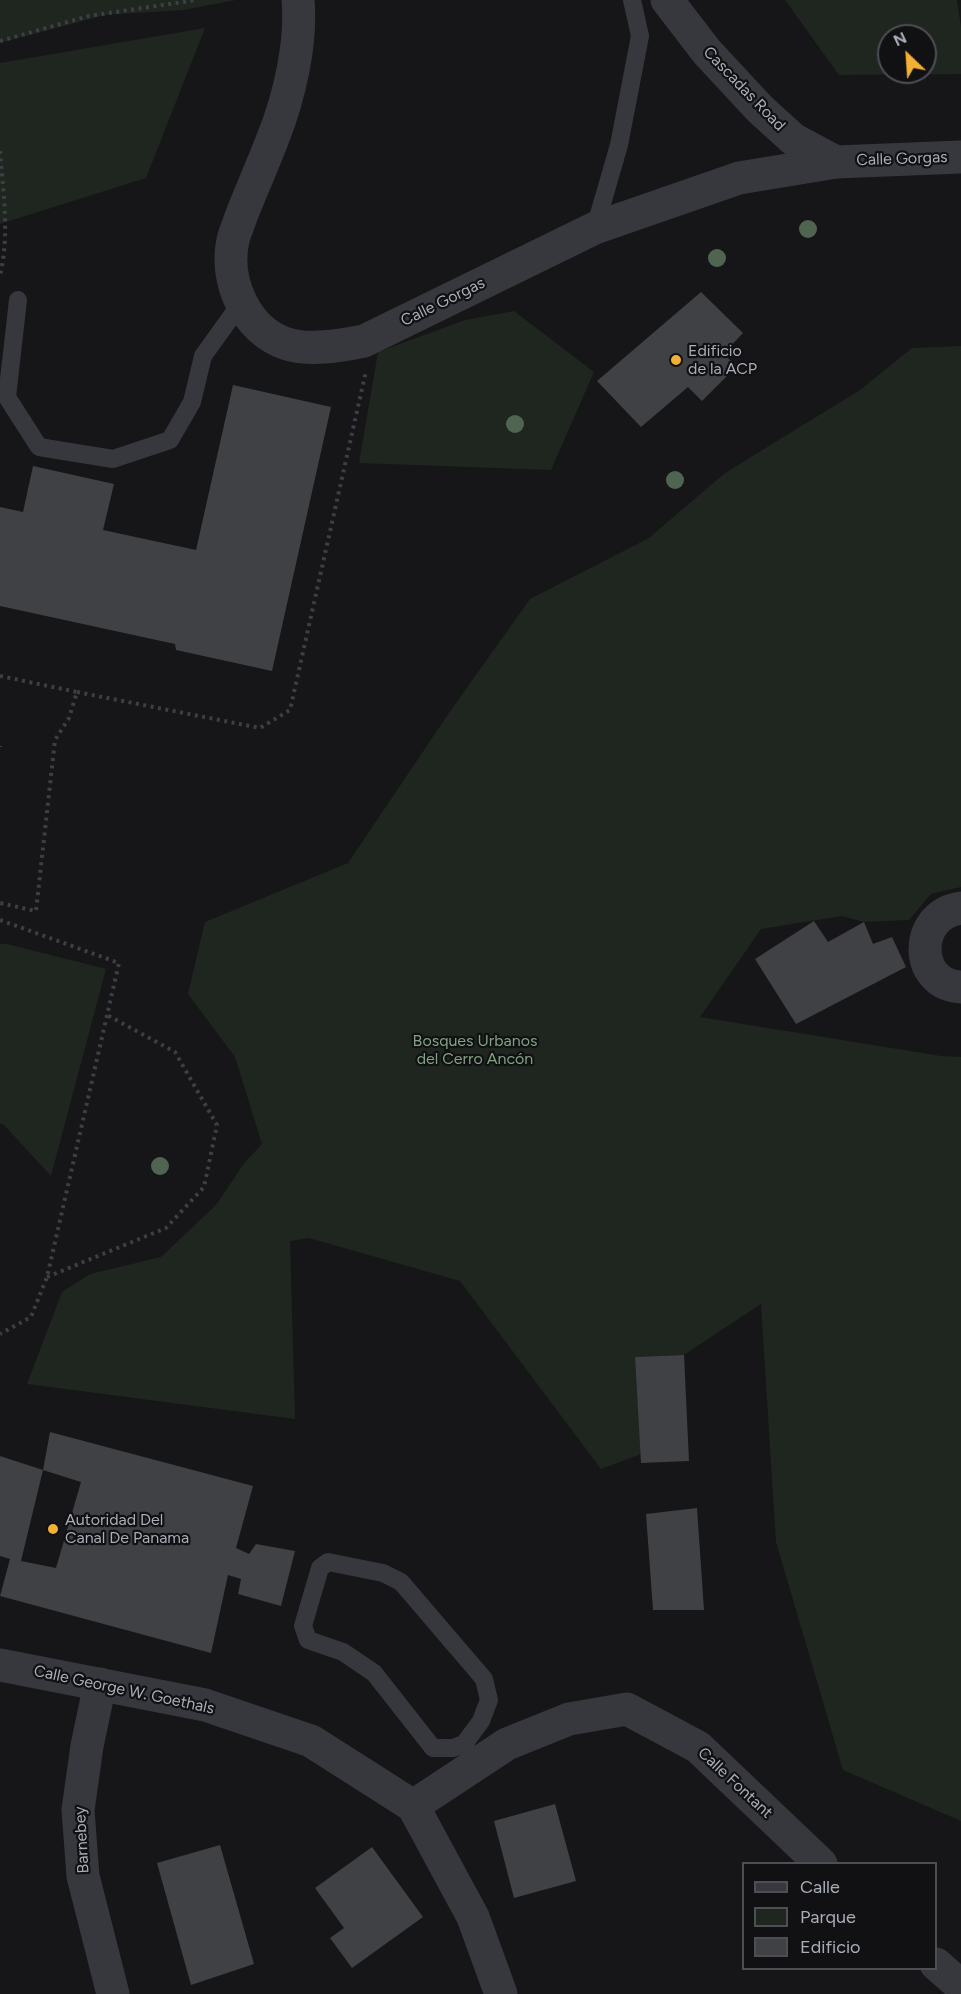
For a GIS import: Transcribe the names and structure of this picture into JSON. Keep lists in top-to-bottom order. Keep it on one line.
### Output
{"streets":{"street":["Cascadas Road","Calle Gorgas","Calle George W. Goethals","Calle Fontant","Barnebey"]},"crossings":[["Cascadas Road","Calle Gorgas"],["Calle George W. Goethals","Calle Fontant"],["Calle George W. Goethals","Barnebey"]],"parks":["Bosques Urbanos del Cerro Ancón"],"places":["Edificio de la ACP","Autoridad Del Canal De Panama"],"legend":["Calle","Parque","Edificio"],"north":"top left"}
